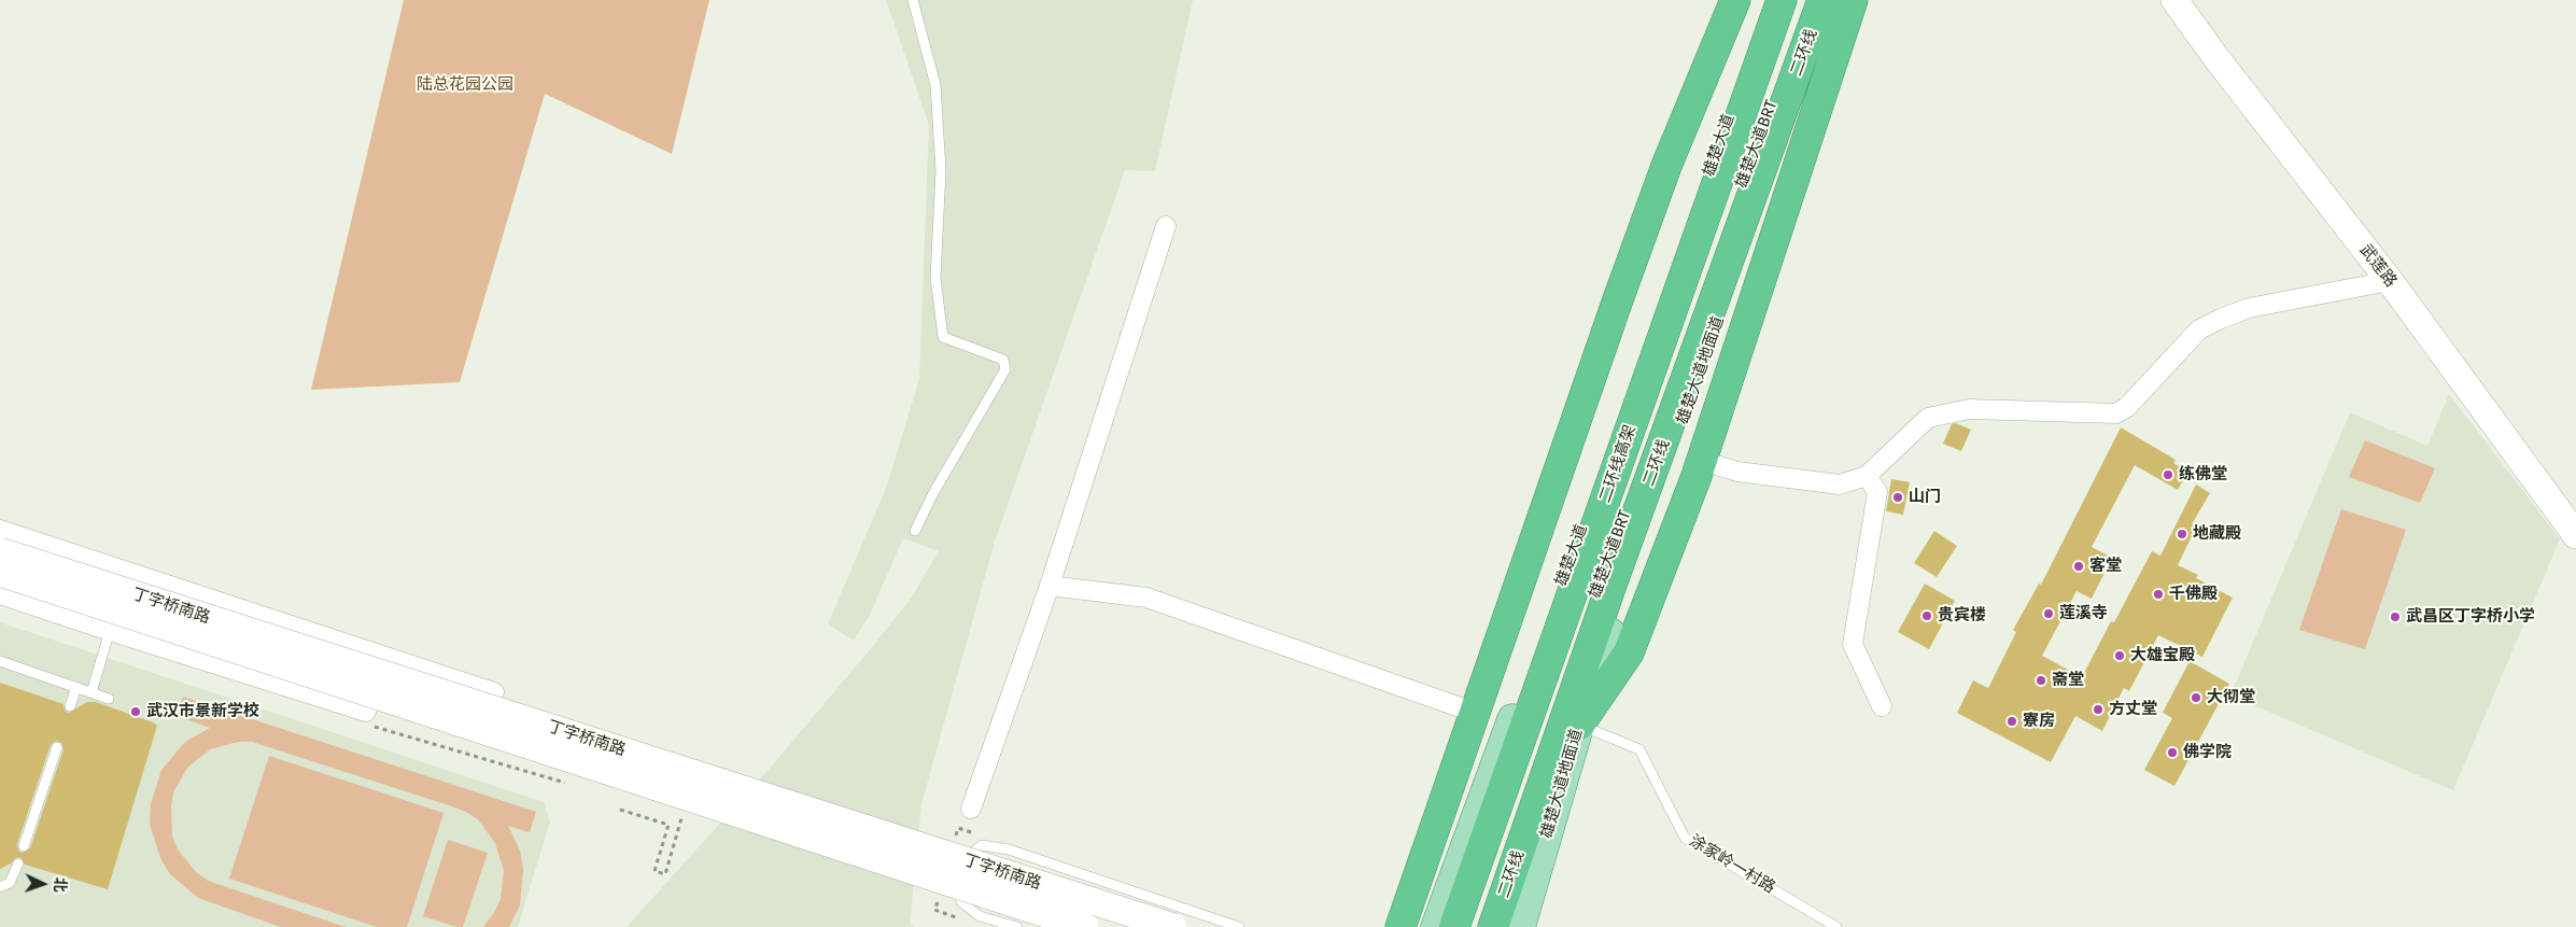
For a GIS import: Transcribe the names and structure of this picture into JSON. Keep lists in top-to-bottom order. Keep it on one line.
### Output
{"streets":{"highway":["二环线","二环线高架"],"main road":["雄楚大道","武莲路","雄楚大道地面道","丁字桥南路"],"lane":["涂家岭一村路"]},"crossings":[["雄楚大道地面道","涂家岭一村路"]],"parks":["陆总花园公园"],"places":["练佛堂","山门","地藏殿","客堂","千佛殿","莲溪寺","贵宾楼","武昌区丁字桥小学","大雄宝殿","斋堂","大彻堂","方丈堂","武汉市景新学校","寮房","佛学院"],"north":"right"}
